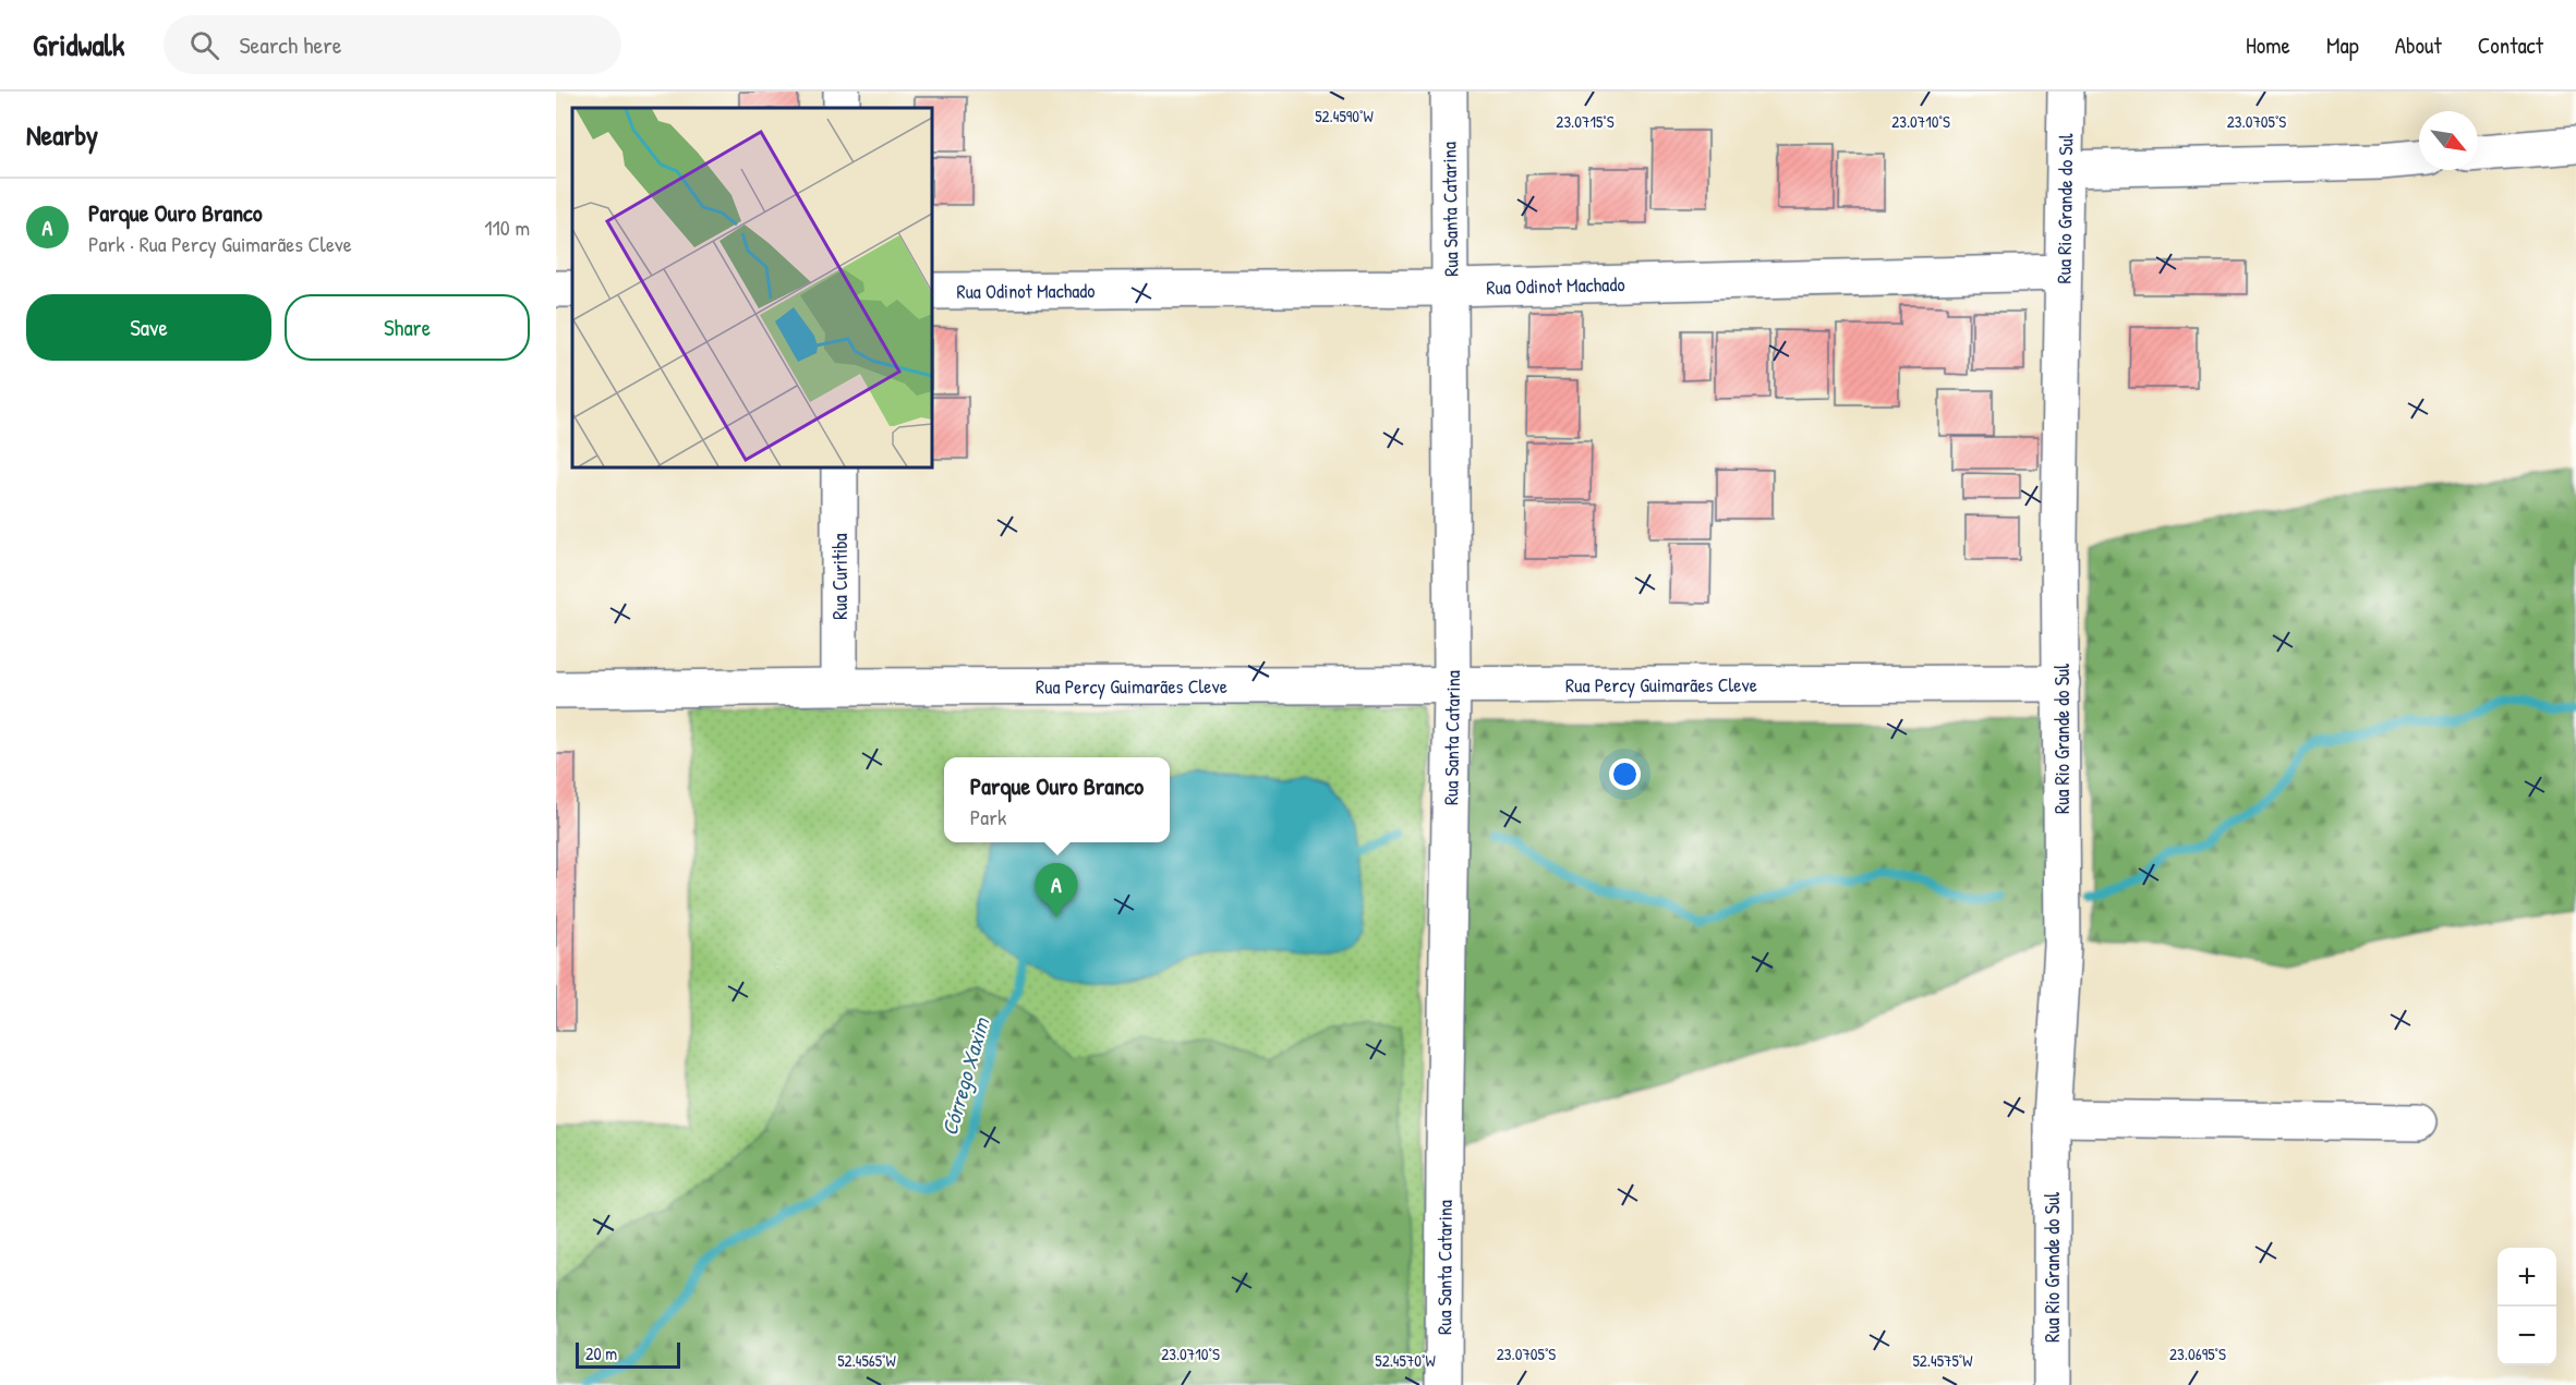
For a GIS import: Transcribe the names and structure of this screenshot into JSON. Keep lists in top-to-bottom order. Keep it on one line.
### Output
{"streets":{"street":["Rua Santa Catarina","Rua Rio Grande do Sul","Rua Odinot Machado","Rua Curitiba","Rua Percy Guimarães Cleve"]},"crossings":[["Rua Santa Catarina","Rua Odinot Machado"],["Rua Santa Catarina","Rua Percy Guimarães Cleve"],["Rua Rio Grande do Sul","Rua Odinot Machado"],["Rua Rio Grande do Sul","Rua Percy Guimarães Cleve"],["Rua Curitiba","Rua Percy Guimarães Cleve"]],"water":["Córrego Xaxim"],"scale_bar":"20 m","north":"bottom right","page":{"header":"Gridwalk","search":"Search here","nav":["Home","Map","About","Contact"],"heading":"Nearby","list":[{"mark":"A","name":"Parque Ouro Branco","note":"Park · Rua Percy Guimarães Cleve","value":"110 m"}],"buttons":["Save","Share"],"popup":["Parque Ouro Branco","Park"],"pins":"A","map_buttons":["+","−"],"scale":"20 m"},"coordinates":["52.4590°W","23.0715°S","23.0710°S","23.0705°S","23.0695°S","52.4565°W","52.4570°W","52.4575°W"]}
